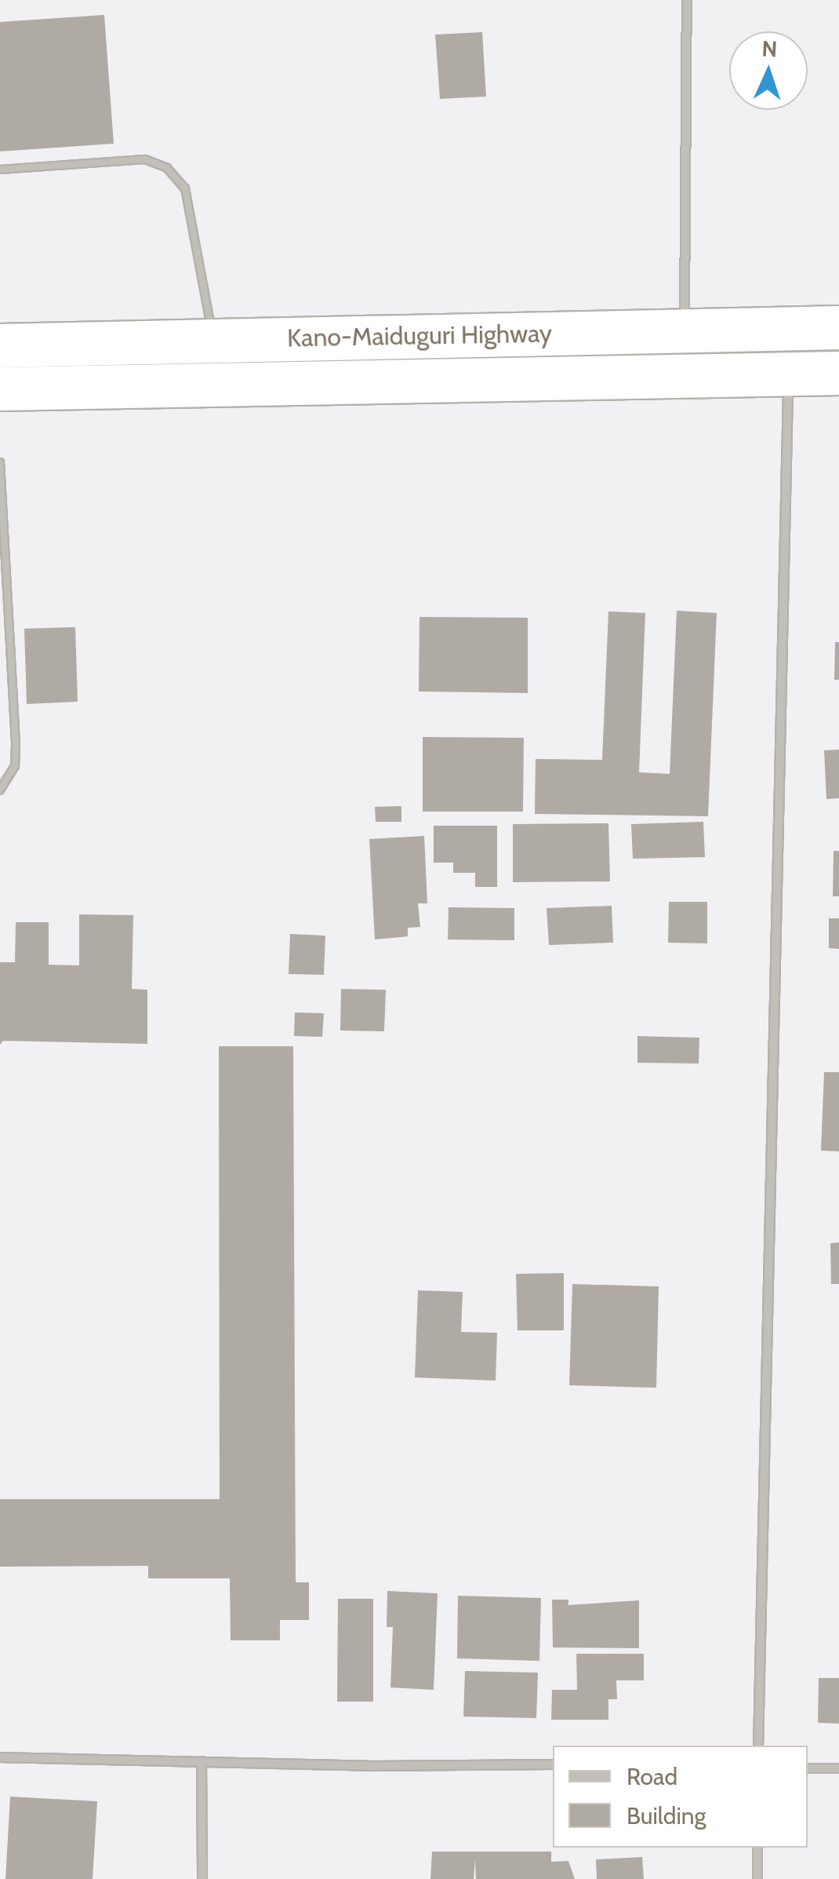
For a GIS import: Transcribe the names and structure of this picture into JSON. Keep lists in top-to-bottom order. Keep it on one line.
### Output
{"streets":{"highway":["Kano-Maiduguri Highway"]},"legend":["Road","Building"],"north":"top"}
